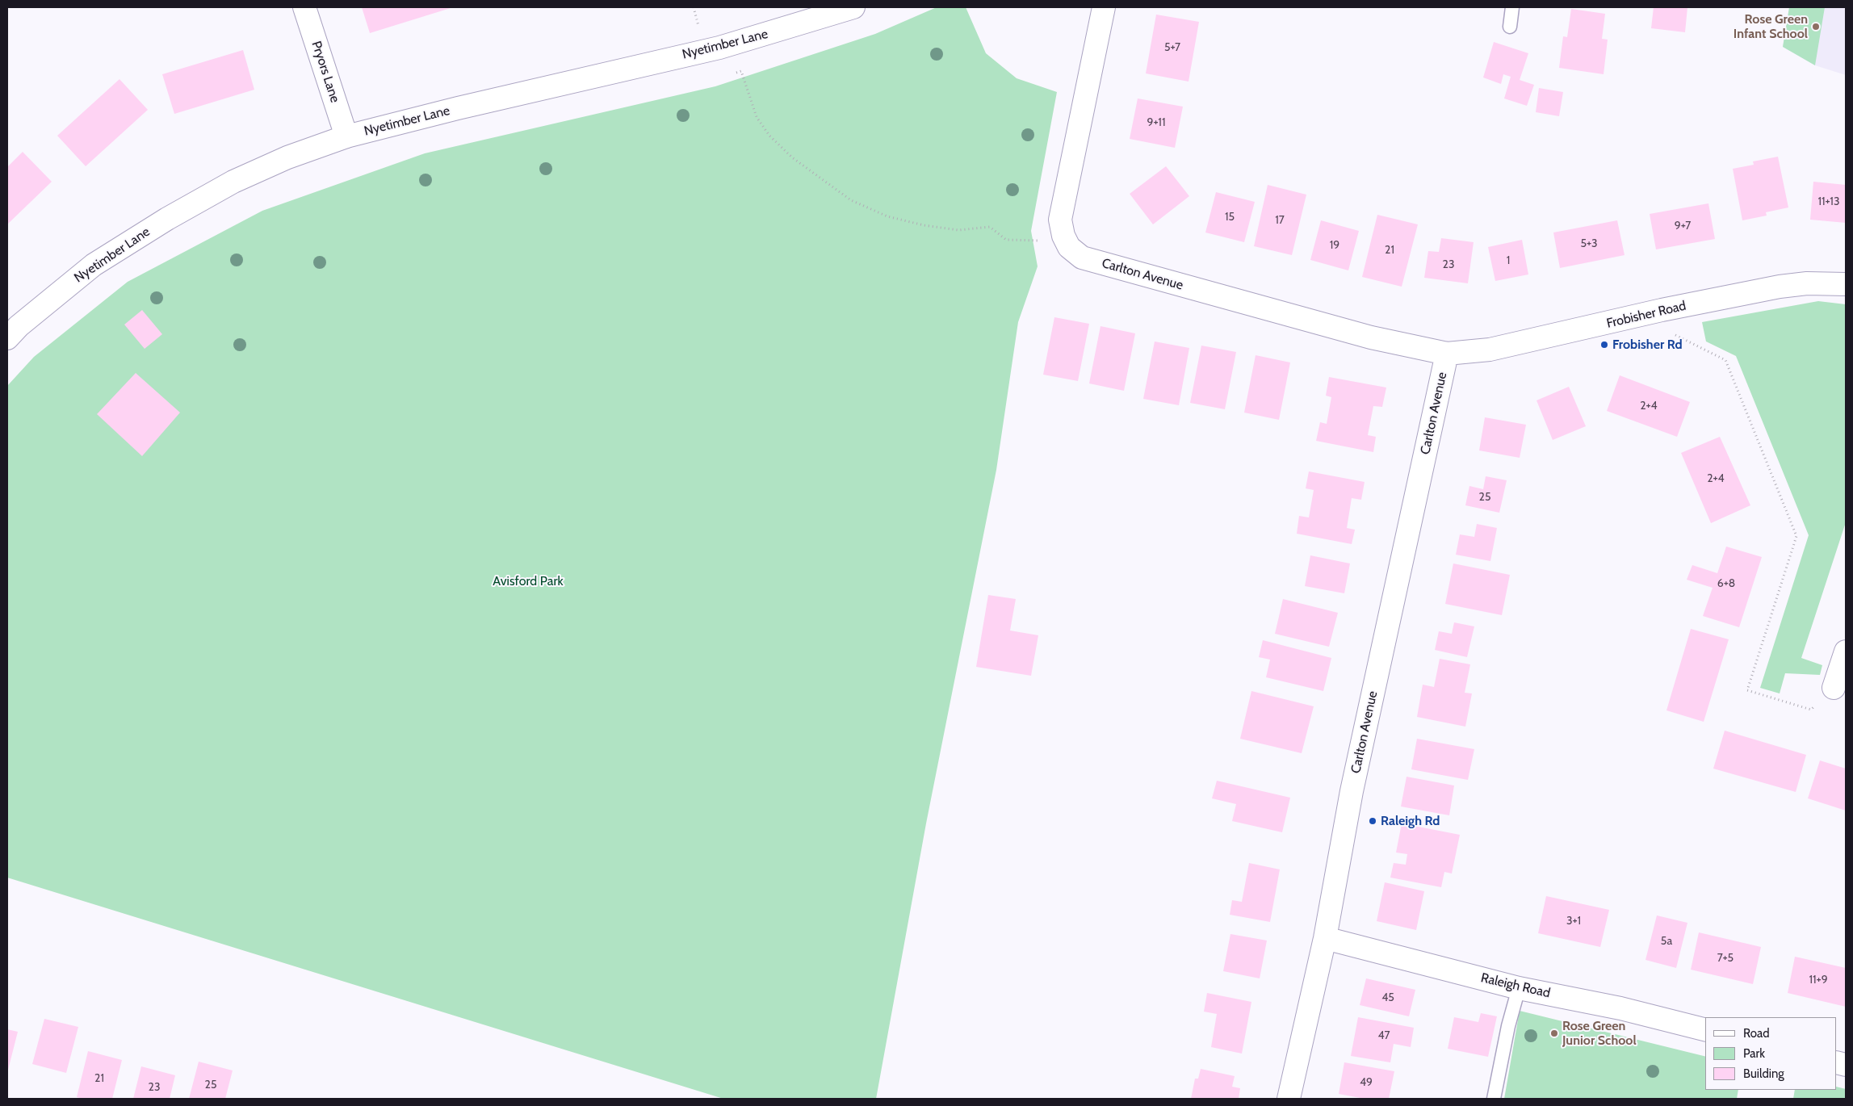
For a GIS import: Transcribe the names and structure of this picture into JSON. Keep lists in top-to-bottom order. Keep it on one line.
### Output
{"streets":{"street":["Nyetimber Lane","Pryors Lane","Carlton Avenue","Frobisher Road","Raleigh Road"]},"crossings":[["Nyetimber Lane","Pryors Lane"],["Carlton Avenue","Frobisher Road"],["Carlton Avenue","Raleigh Road"]],"parks":["Avisford Park"],"places":["Rose Green Infant School","Frobisher Rd","Raleigh Rd","Rose Green Junior School"],"house_numbers":["5+7","9+11","11+13","15","17","9+7","5+3","19","21","1","23","2+4","2+4","25","6+8","3+1","5a","7+5","11+9","45","47","21","49","25","23"],"legend":["Road","Park","Building"]}
